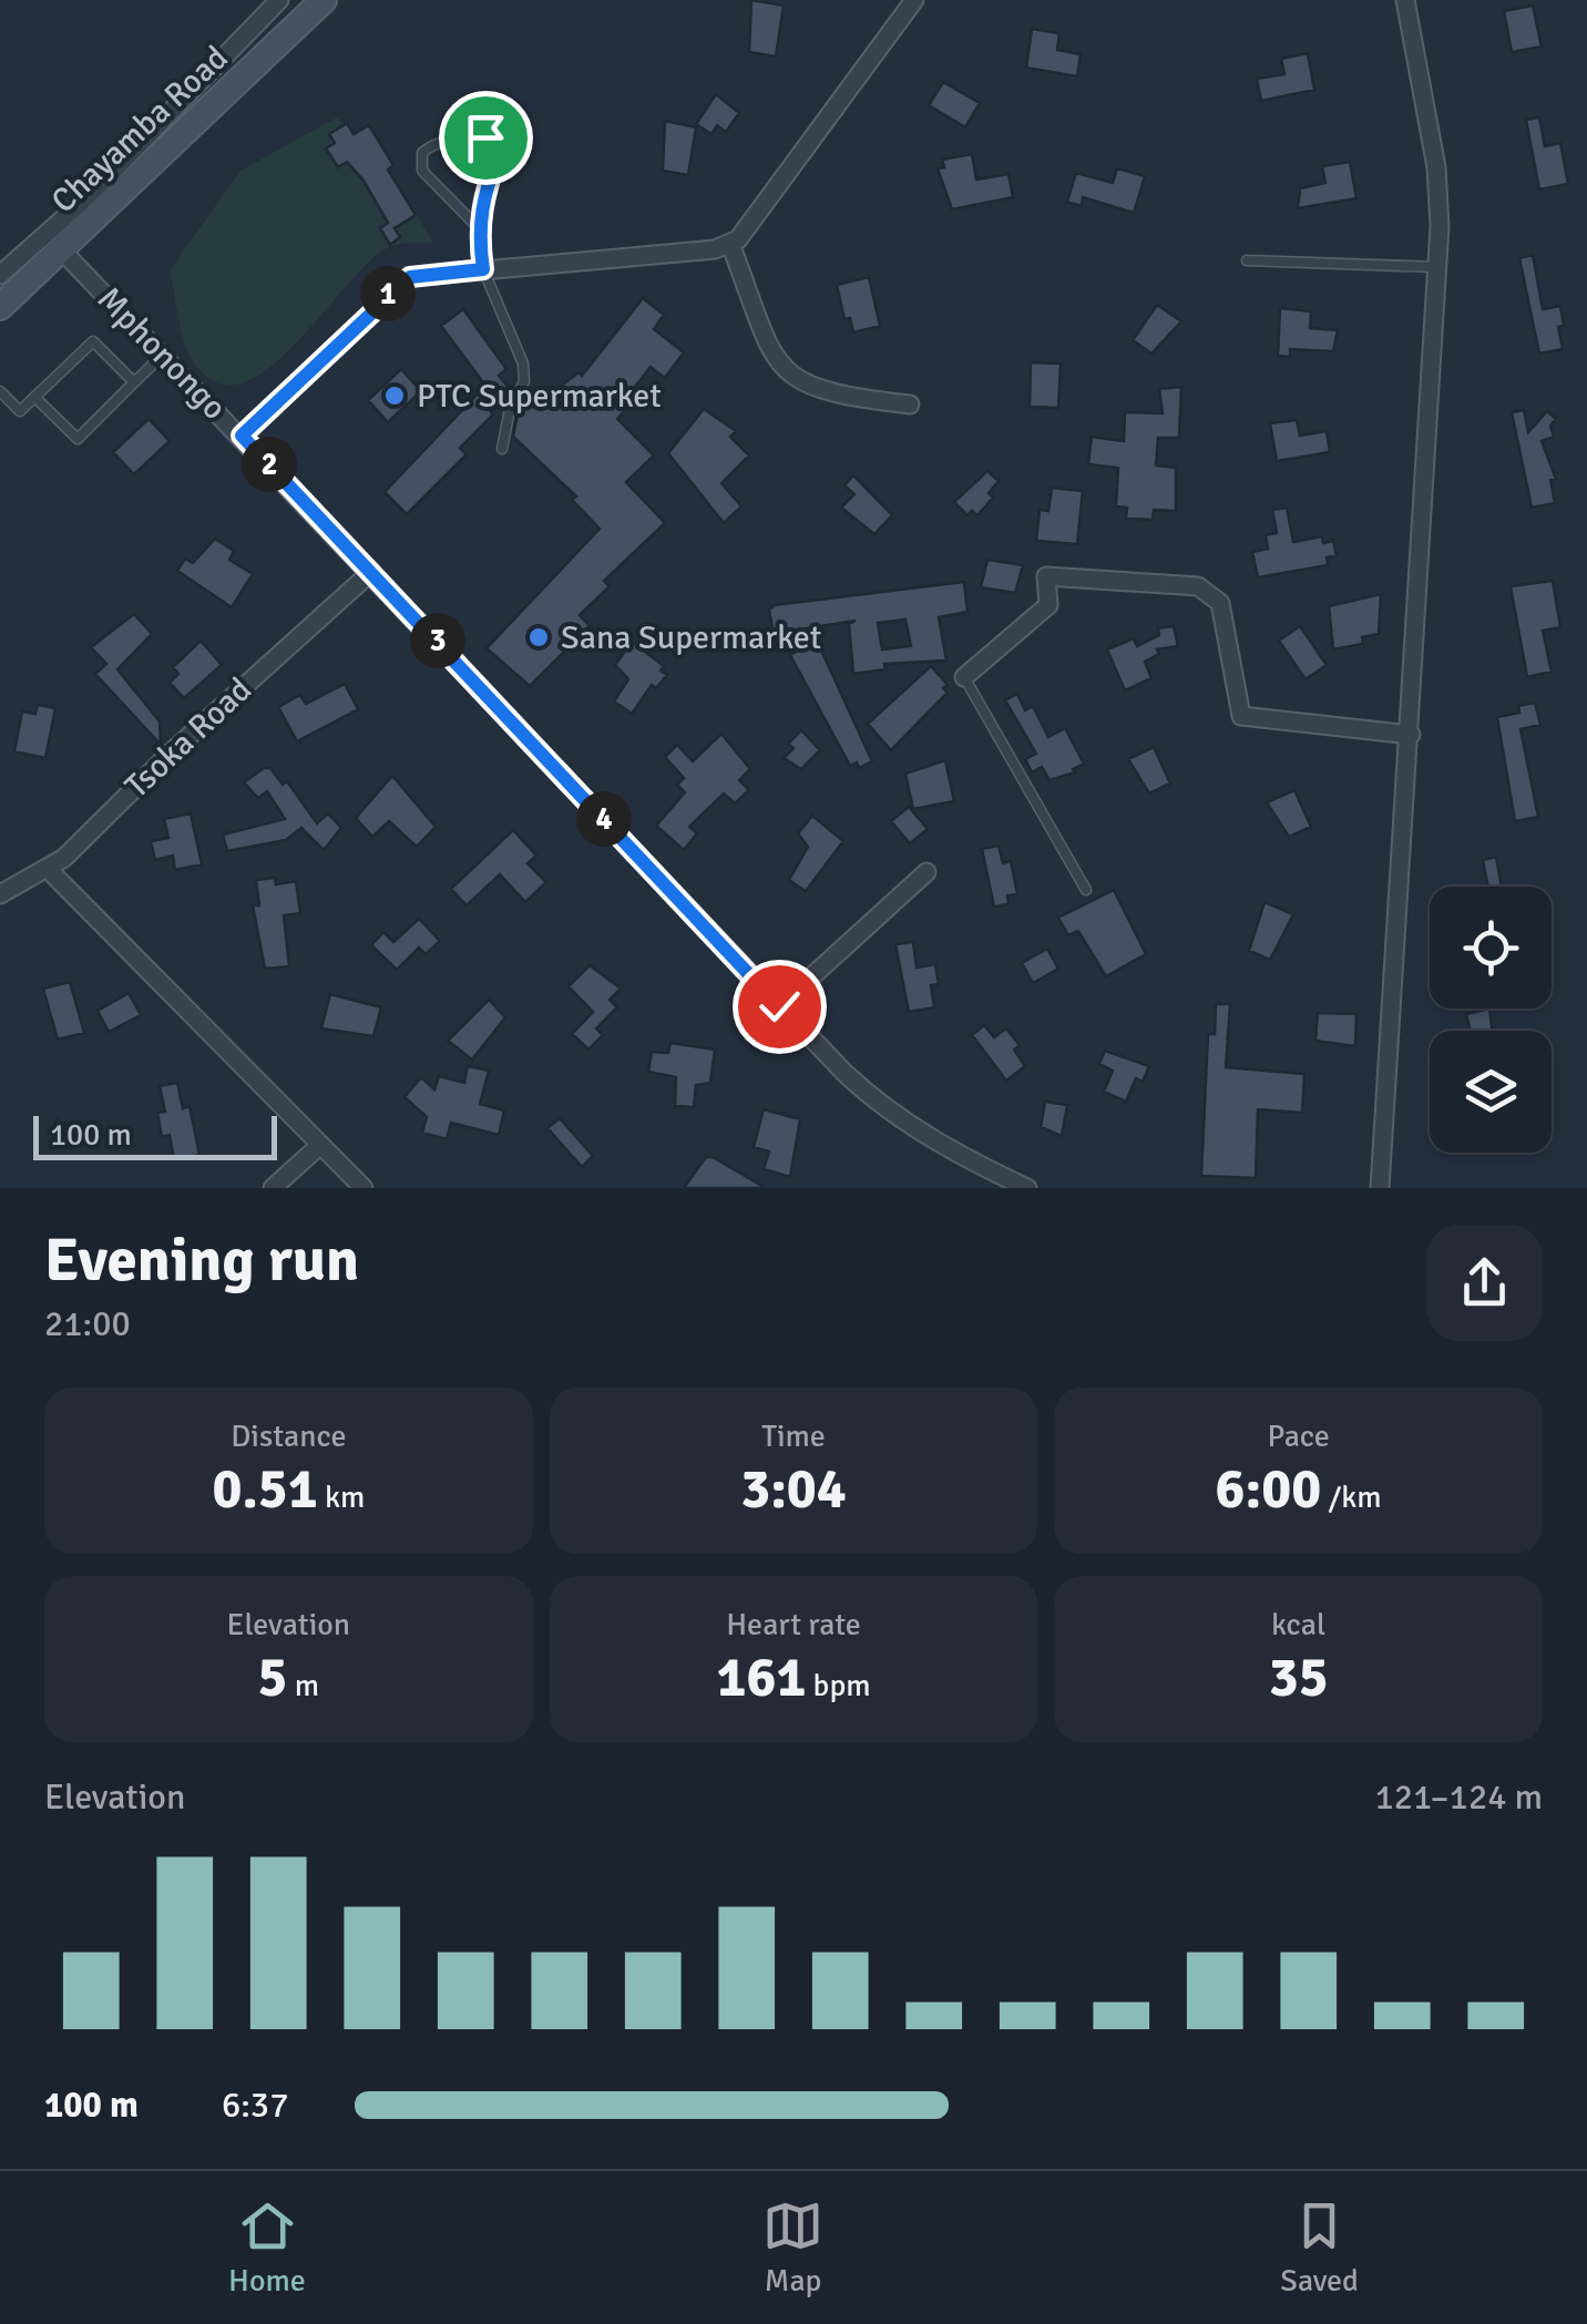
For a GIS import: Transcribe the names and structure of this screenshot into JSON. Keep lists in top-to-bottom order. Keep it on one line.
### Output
{"streets":{"main road":["Chayamba Road"],"street":["Mphonongo","Tsoka Road"]},"crossings":[["Chayamba Road","Mphonongo"],["Mphonongo","Tsoka Road"]],"places":["PTC Supermarket","Sana Supermarket"],"scale_bar":"100 m","page":{"pins":["1","2","3","4"],"scale":"100 m","heading":["Evening run","21:00"],"stats":[["Distance","0.51 km"],["Time","3:04"],["Pace","6:00 /km"],["Elevation","5 m"],["Heart rate","161 bpm"],["kcal","35"]],"chart":["Elevation","121–124 m"],"list":[{"name":"100 m","note":"6:37"}],"tabs":["Home","Map","Saved"]}}
